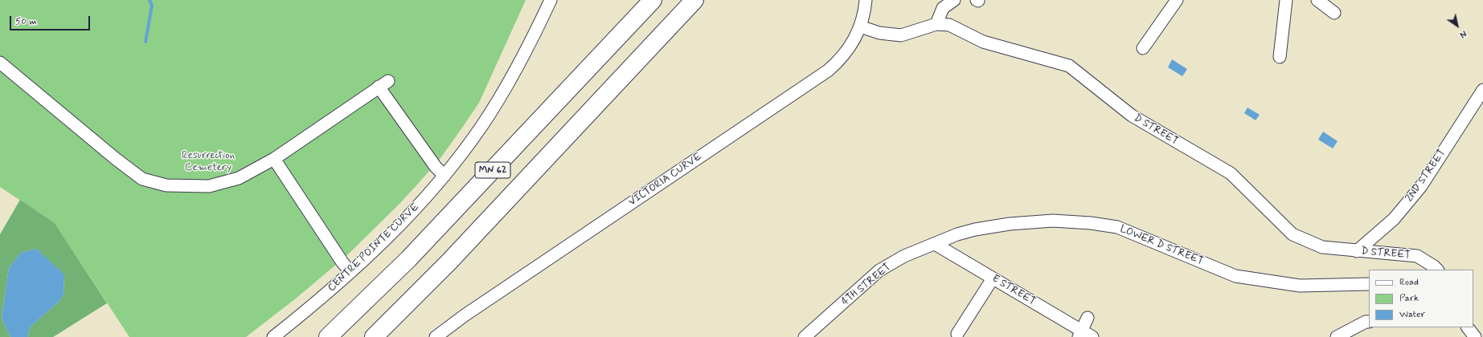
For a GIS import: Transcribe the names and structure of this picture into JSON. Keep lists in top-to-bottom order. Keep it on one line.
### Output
{"streets":{"highway":["MN 62"],"street":["D STREET","2ND STREET","VICTORIA CURVE","LOWER D STREET","CENTRE POINTE CURVE","4TH STREET","E STREET"]},"crossings":[["D STREET","2ND STREET"],["D STREET","VICTORIA CURVE"],["LOWER D STREET","4TH STREET"],["LOWER D STREET","E STREET"],["4TH STREET","E STREET"]],"parks":["Resurrection Cemetery"],"legend":["Road","Park","Water"],"scale_bar":"50 m","north":"bottom right"}
